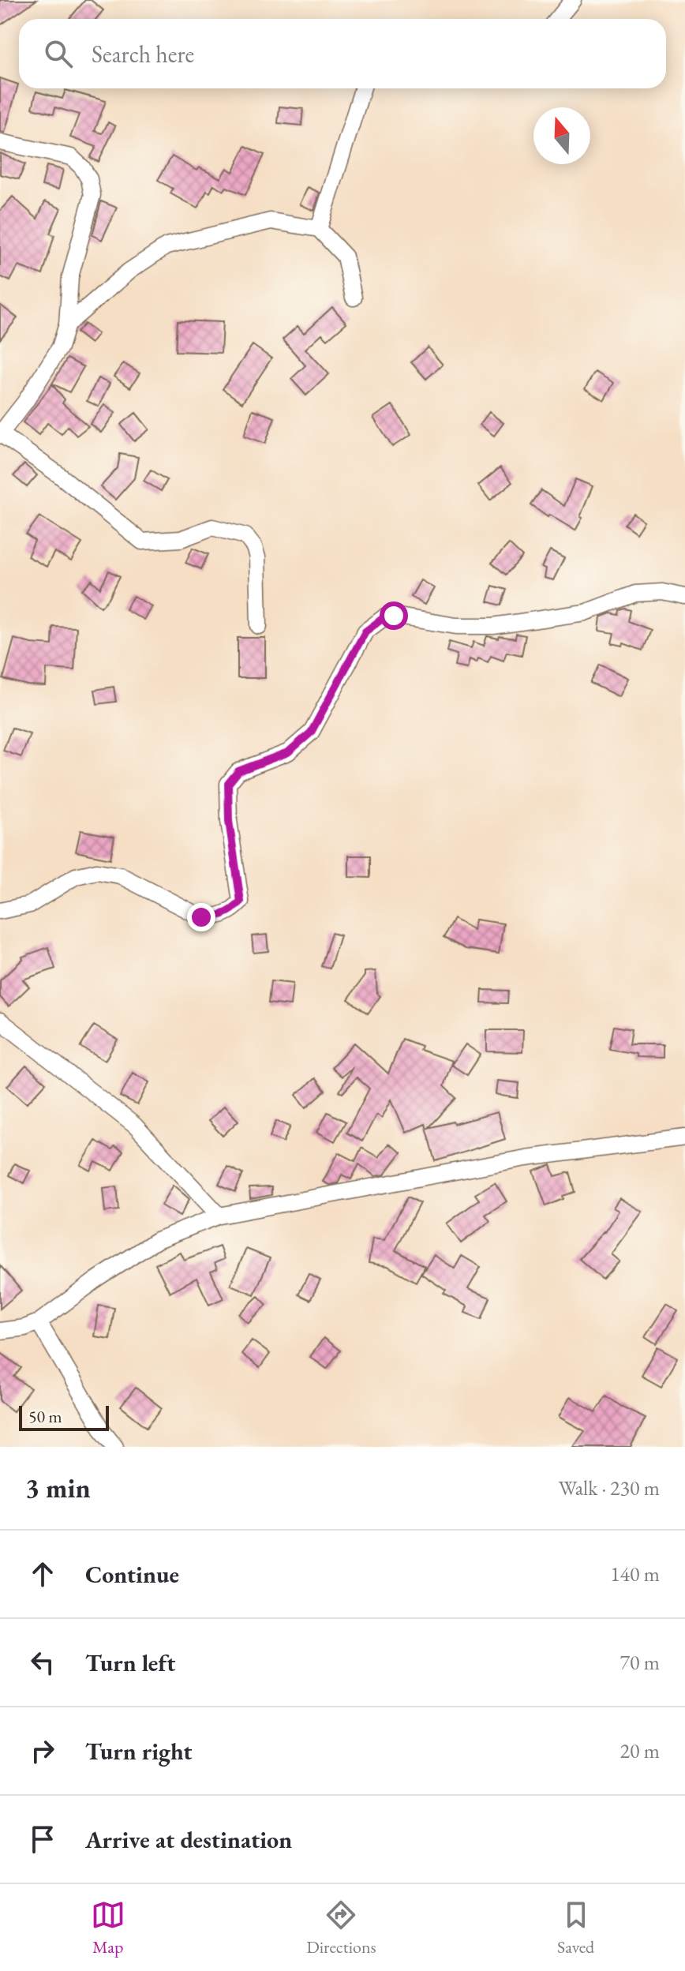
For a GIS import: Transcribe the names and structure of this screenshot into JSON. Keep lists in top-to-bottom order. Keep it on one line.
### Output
{"scale_bar":"50 m","north":"top","page":{"search":"Search here","scale":"50 m","heading":["3 min","Walk · 230 m"],"list":[["Continue","140 m"],["Turn left","70 m"],["Turn right","20 m"],"Arrive at destination"],"nav":["Map","Directions","Saved"]}}
